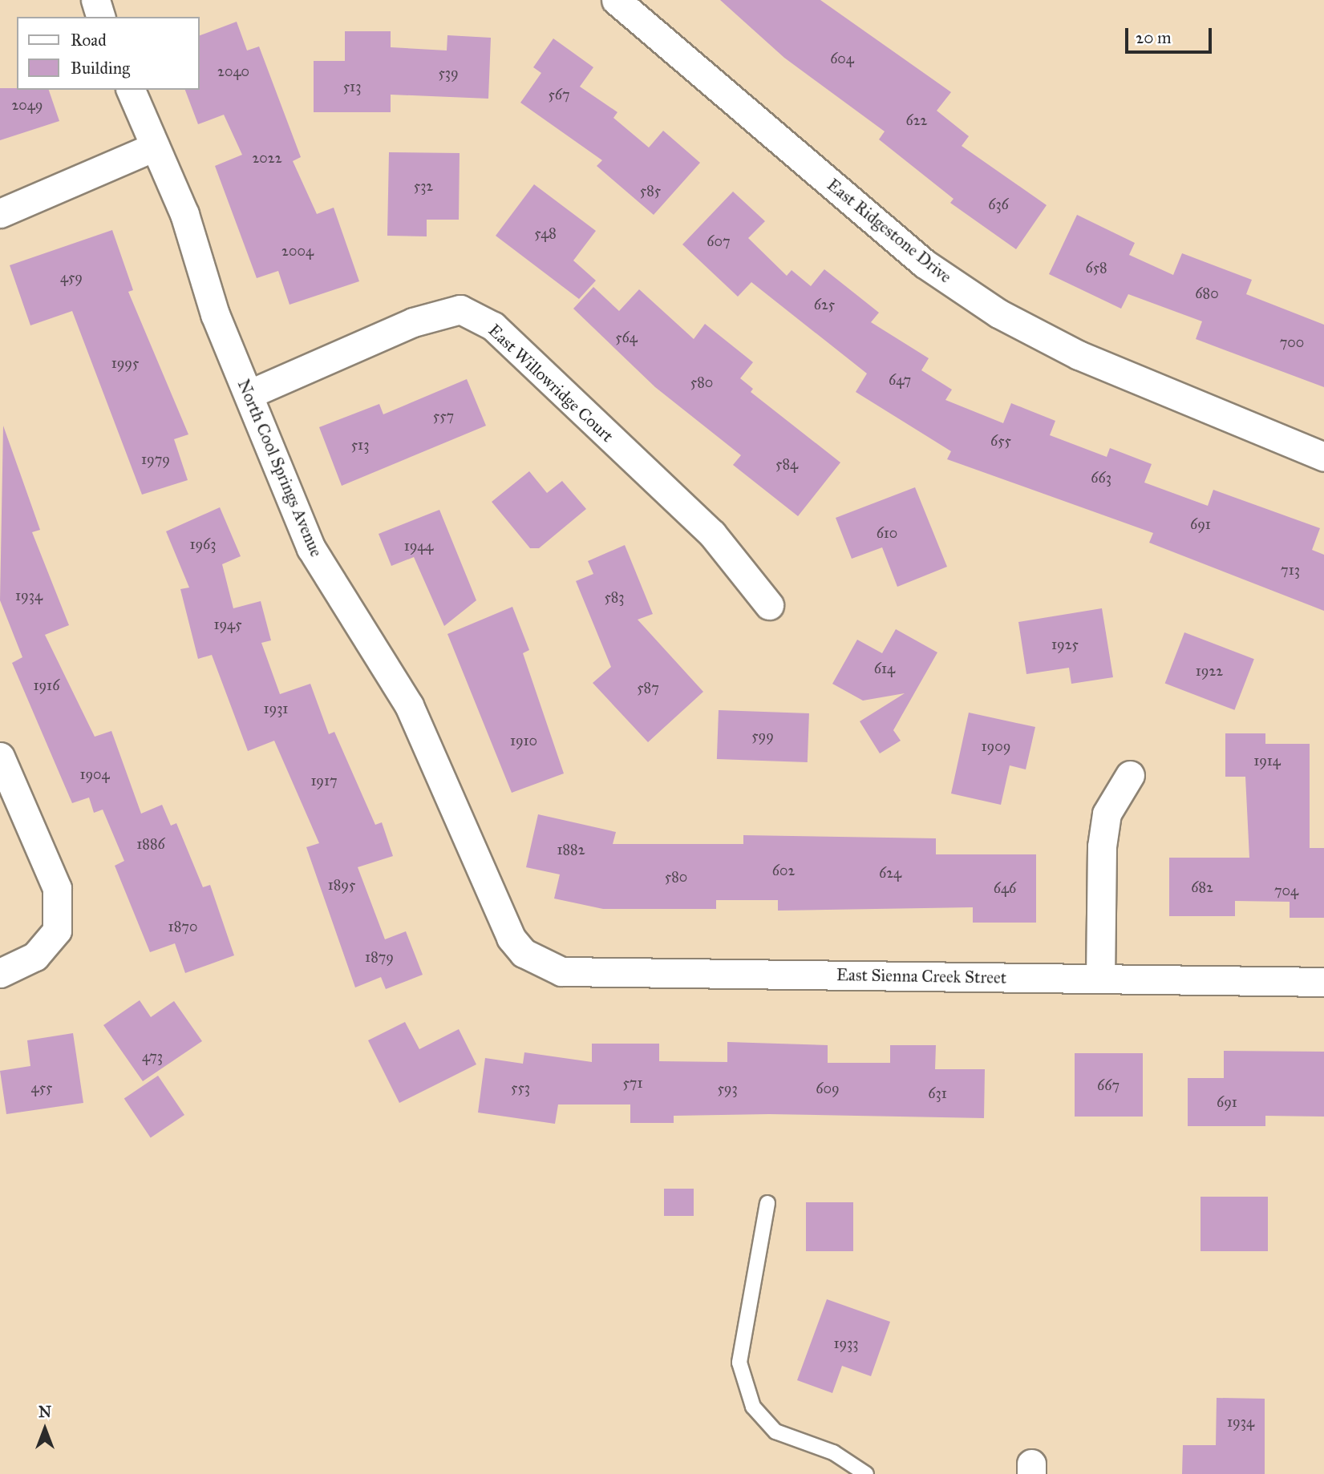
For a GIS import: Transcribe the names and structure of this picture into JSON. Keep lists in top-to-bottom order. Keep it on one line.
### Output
{"streets":{"street":["East Ridgestone Drive","East Willowridge Court","North Cool Springs Avenue","East Sienna Creek Street"]},"crossings":[["East Willowridge Court","North Cool Springs Avenue"],["North Cool Springs Avenue","East Sienna Creek Street"]],"house_numbers":["604","2040","539","513","567","2049","622","2022","532","585","636","548","607","2004","658","459","680","625","564","700","1995","647","580","557","655","513","1979","584","663","691","610","1963","1944","713","1934","583","1945","1925","614","1922","1916","587","1931","599","1910","1909","1914","1904","1917","1886","1882","602","624","580","1895","682","646","704","1870","1879","473","571","667","455","553","593","609","631","691","1933","1934"],"legend":["Road","Building"],"scale_bar":"20 m","north":"top"}
